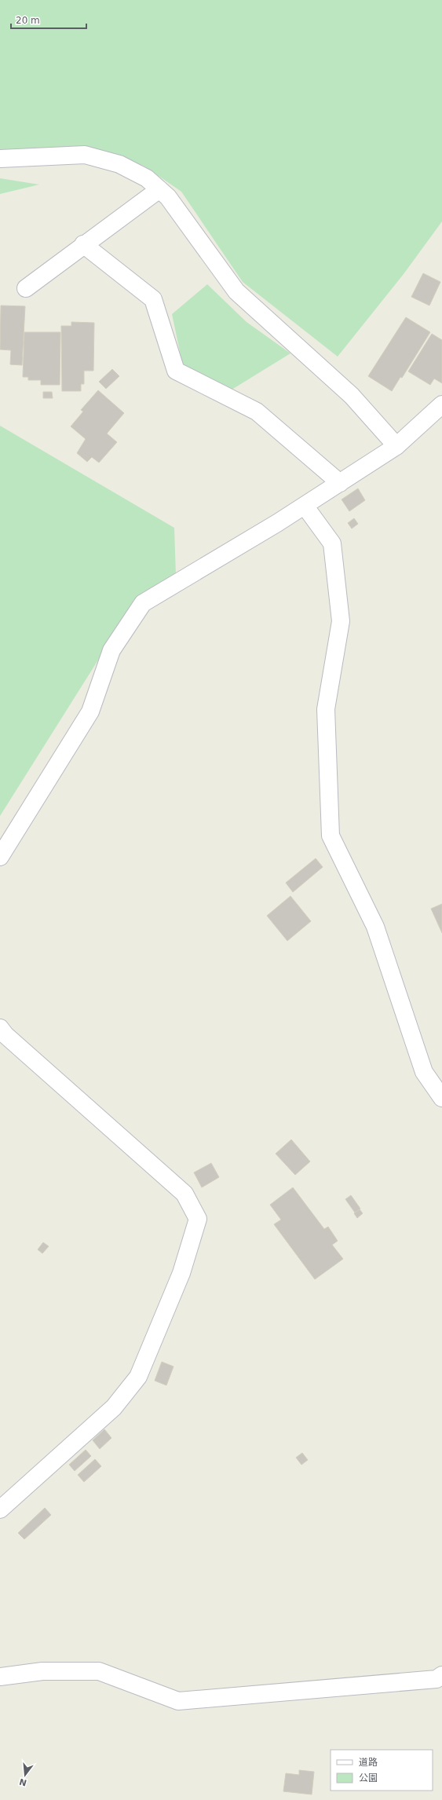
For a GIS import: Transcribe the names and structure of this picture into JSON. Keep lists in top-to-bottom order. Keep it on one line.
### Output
{"legend":["道路","公園"],"scale_bar":"20 m","north":"bottom"}
